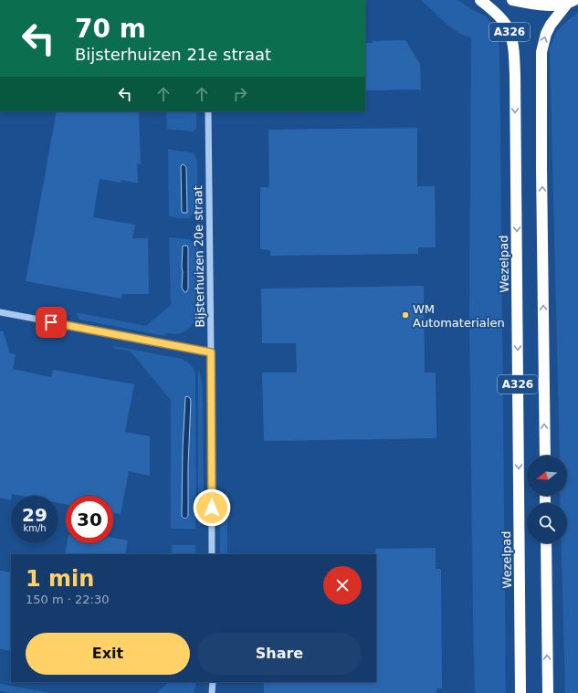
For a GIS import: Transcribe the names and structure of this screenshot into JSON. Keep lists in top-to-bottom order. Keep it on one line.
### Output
{"streets":{"highway":["A326","Wezelpad"],"street":["Bijsterhuizen 20e straat"]},"places":["WM Automaterialen"],"north":"left","page":{"turn":["70 m","Bijsterhuizen 21e straat"],"speed":"29 km/h","limit":"30","heading":["1 min","150 m · 22:30"],"buttons":["Exit","Share"]}}
